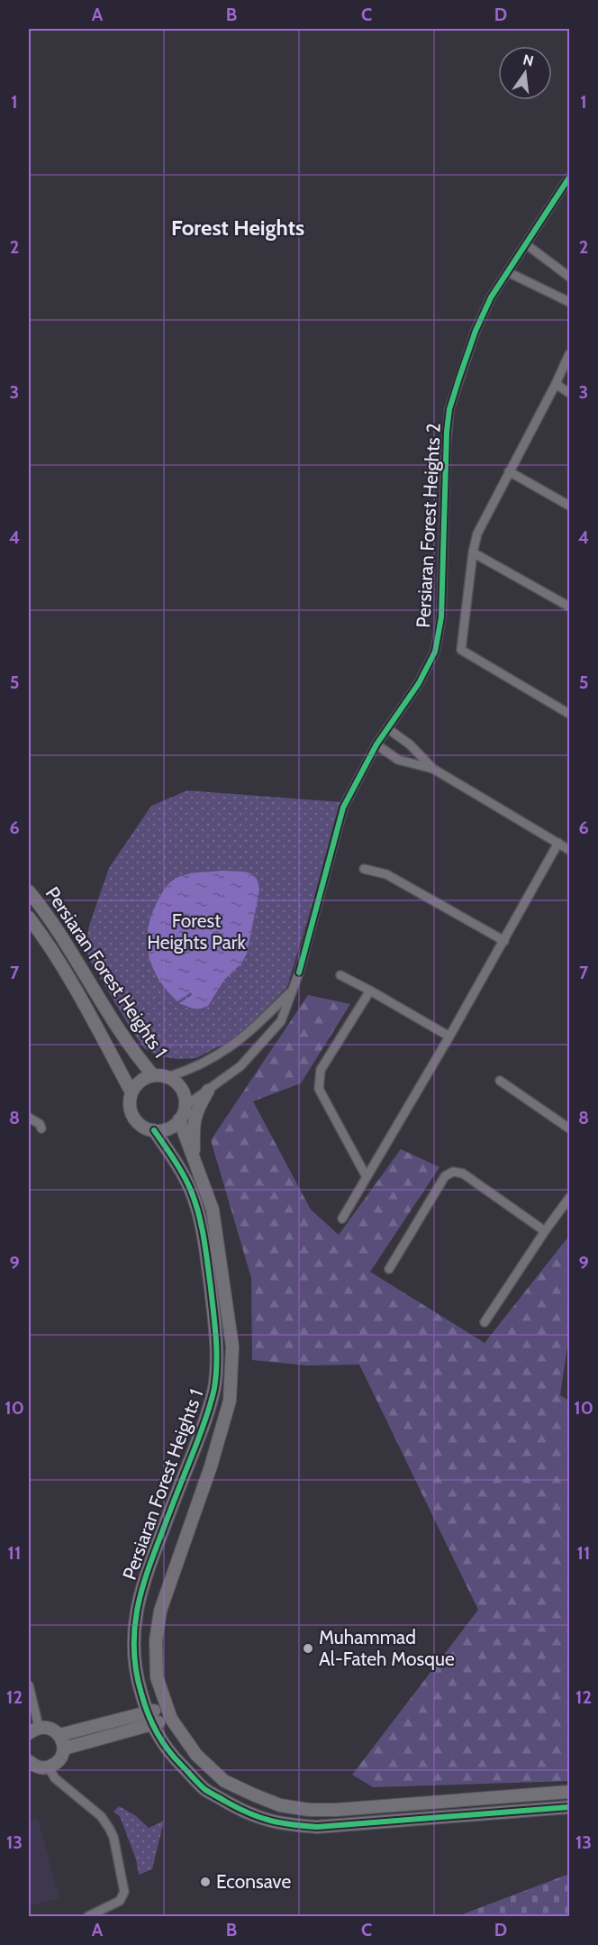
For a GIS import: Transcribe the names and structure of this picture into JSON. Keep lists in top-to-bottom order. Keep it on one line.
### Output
{"streets":{"street":["Persiaran Forest Heights 2","Persiaran Forest Heights 1"]},"crossings":[["Persiaran Forest Heights 2","Persiaran Forest Heights 1"]],"districts":["Forest Heights"],"parks":["Forest Heights Park"],"places":["Muhammad Al-Fateh Mosque","Econsave"],"north":"top","grid":{"columns":["A","B","C","D"],"rows":["1","2","3","4","5","6","7","8","9","10","11","12","13"]}}
